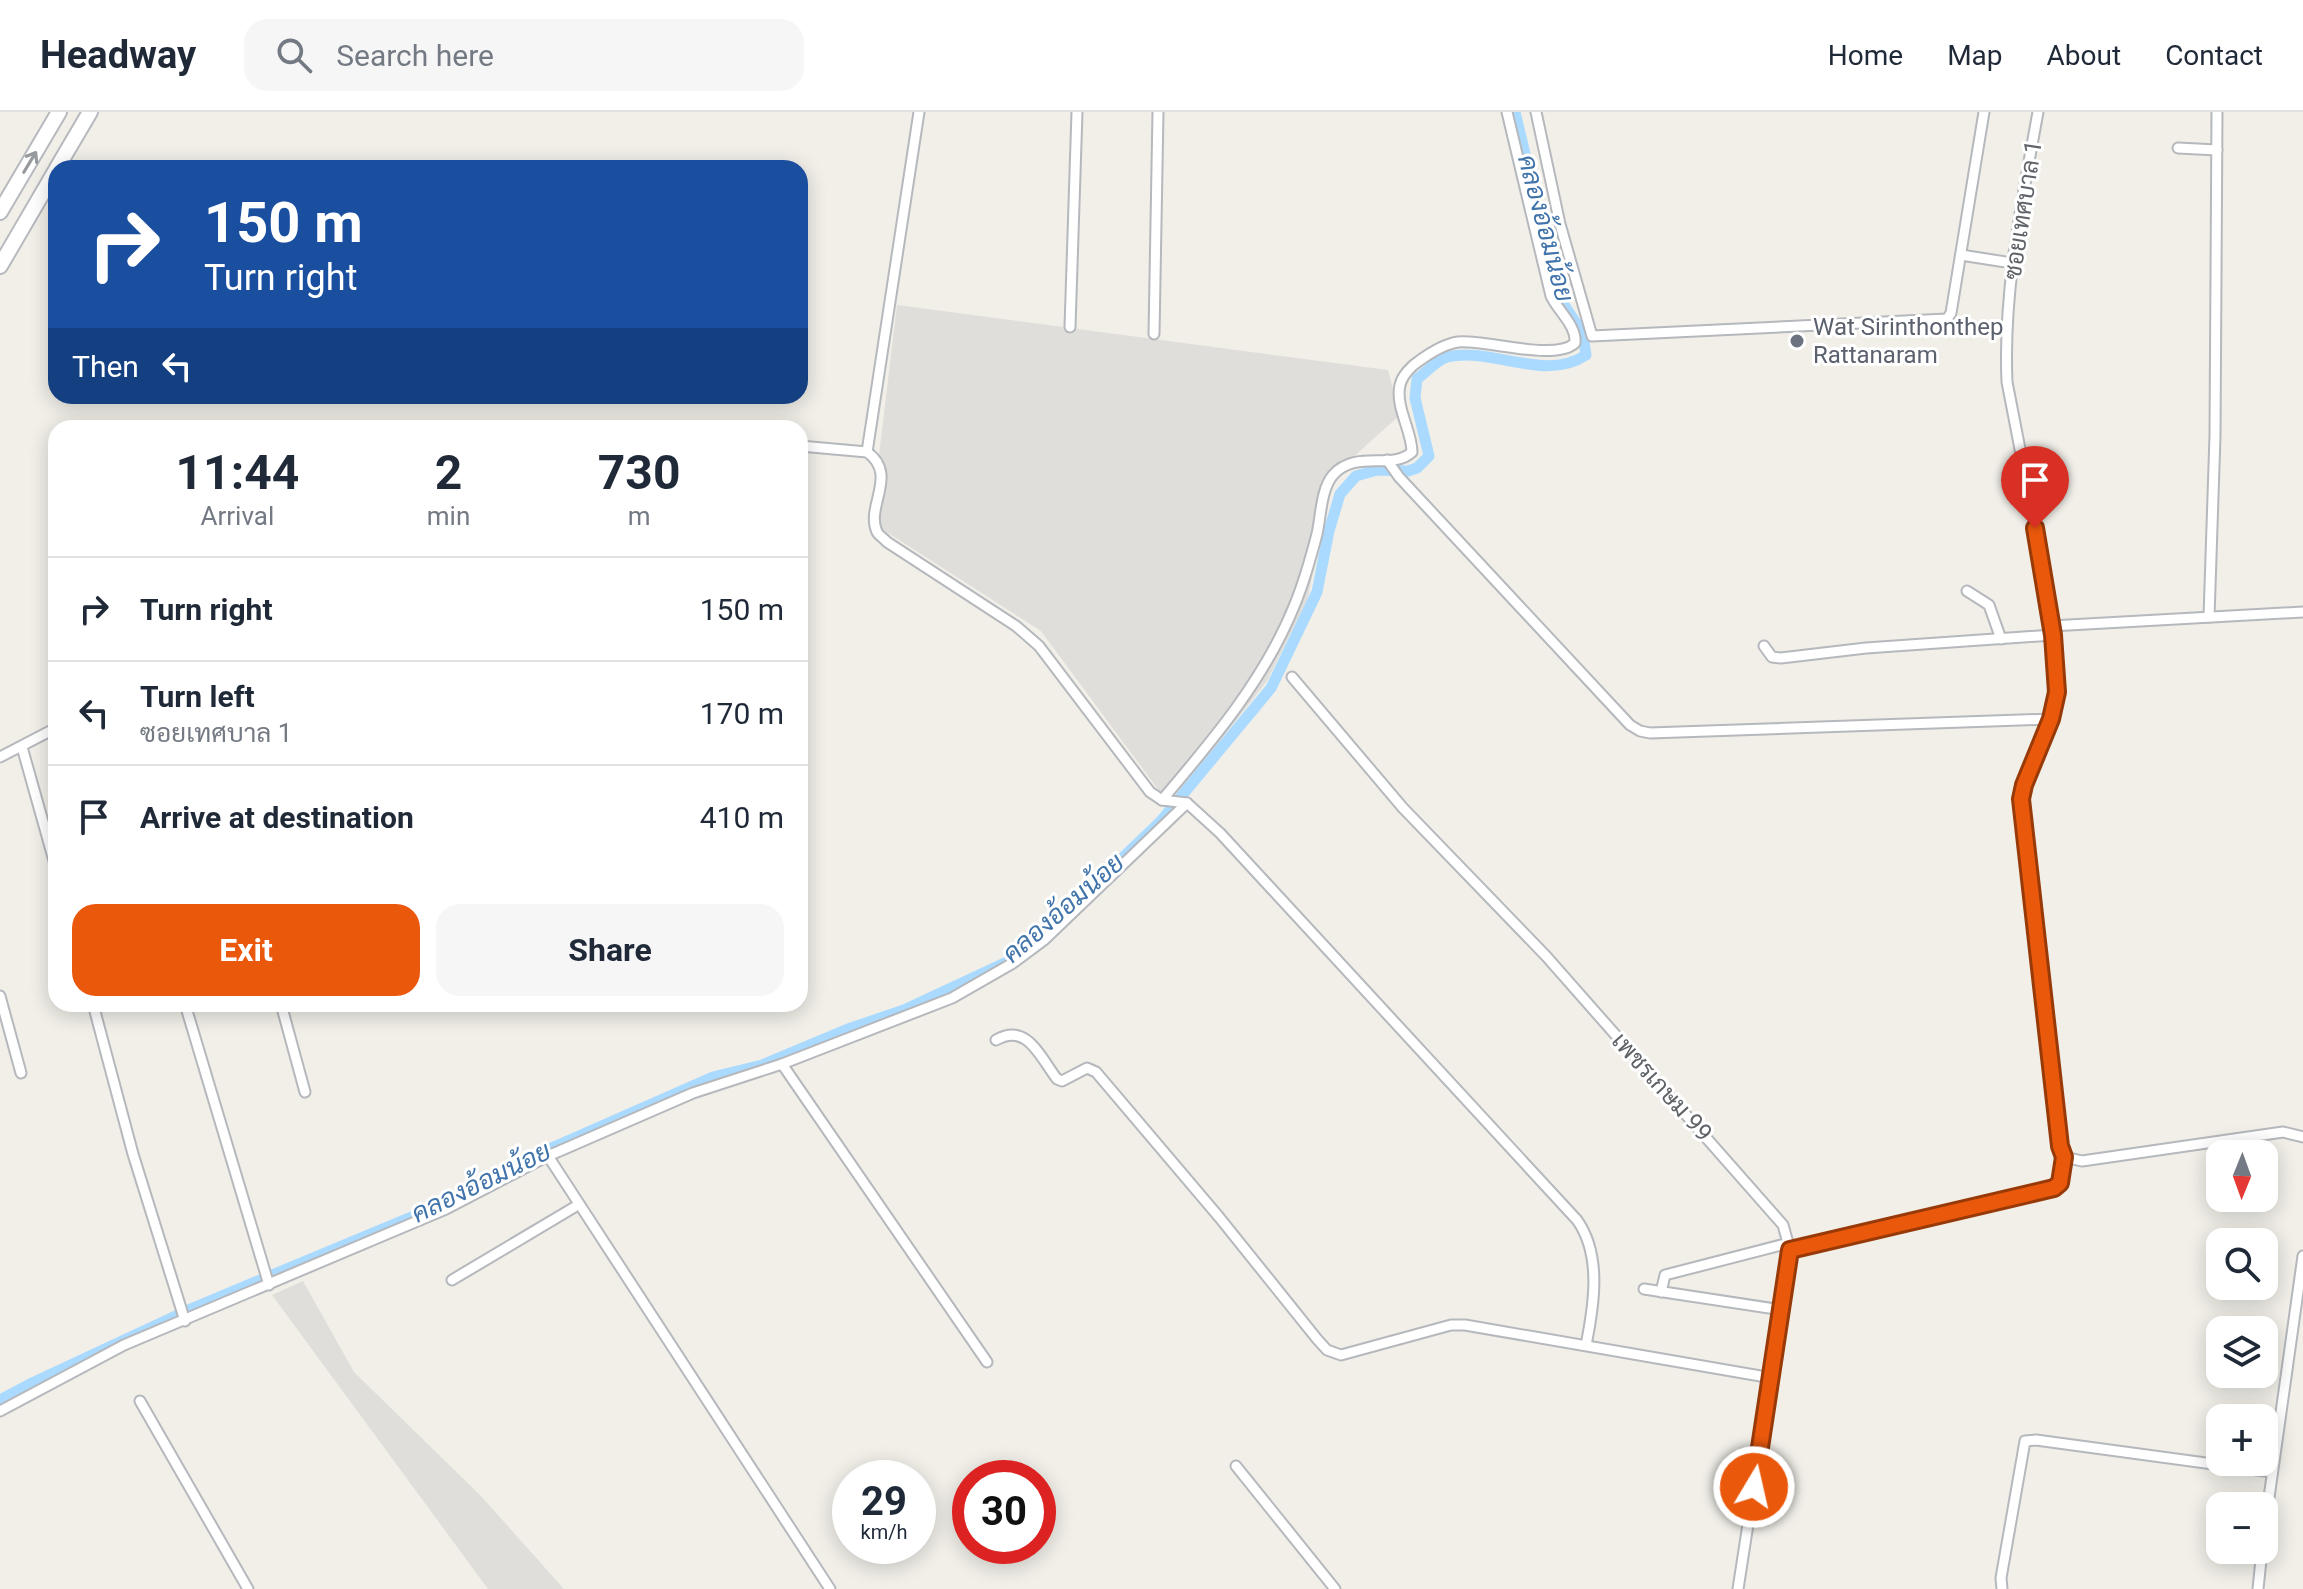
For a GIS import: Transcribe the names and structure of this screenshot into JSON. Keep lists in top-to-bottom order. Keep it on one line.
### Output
{"streets":{"street":["ซอยเทศบาล 1","เพชรเกษม 99"]},"water":["คลองอ้อมน้อย"],"places":["Wat Sirinthonthep Rattanaram"],"north":"bottom","page":{"header":"Headway","search":"Search here","nav":["Home","Map","About","Contact"],"turn":["150 m","Turn right"],"then":"Then","eta":["11:44","Arrival","2","min","730","m"],"list":[{"name":"Turn right","value":"150 m"},{"name":"Turn left","note":"ซอยเทศบาล 1","value":"170 m"},{"name":"Arrive at destination","value":"410 m"}],"buttons":["Exit","Share"],"map_buttons":["+","−"],"speed":"29 km/h","limit":"30"}}
